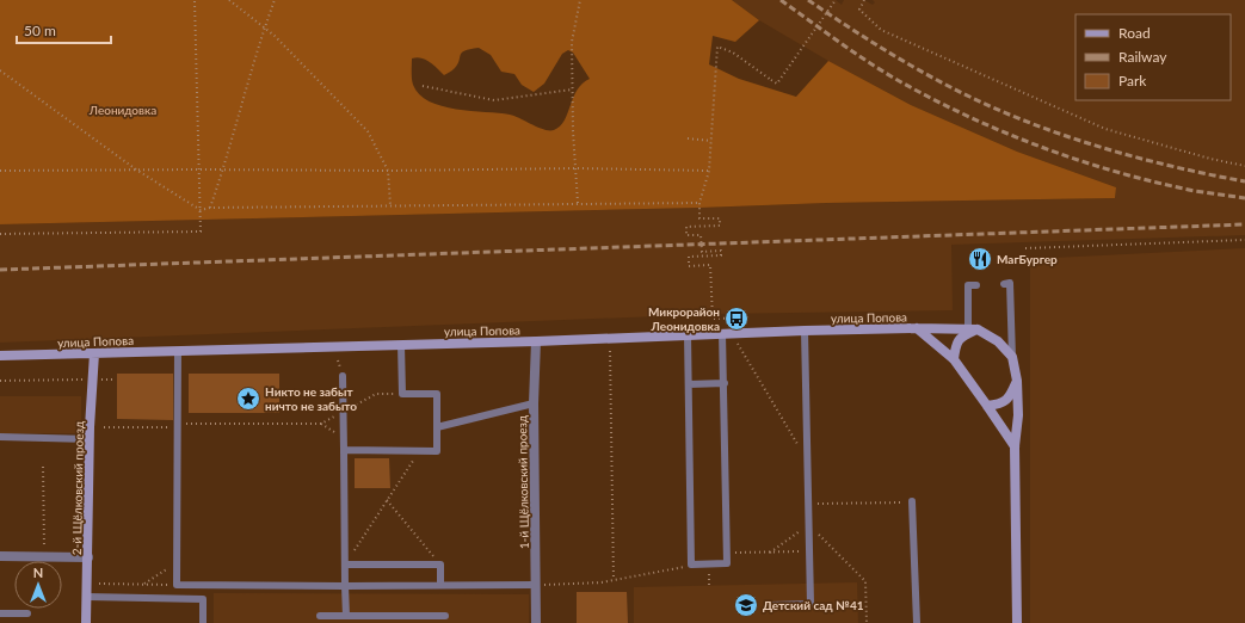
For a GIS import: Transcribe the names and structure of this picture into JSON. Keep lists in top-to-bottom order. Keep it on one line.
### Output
{"streets":{"street":["улица Попова","1-й Щёлковский проезд","2-й Щёлковский проезд"]},"crossings":[["улица Попова","1-й Щёлковский проезд"],["улица Попова","2-й Щёлковский проезд"]],"parks":["Леонидовка"],"places":{"restaurant":["МагБургер"],"bus stop":["Микрорайон Леонидовка"],"place":["Никто не забыт ничто не забыто"],"school or university":["Детский сад №41"]},"legend":["Road","Railway","Park"],"scale_bar":"50 m","north":"top"}
